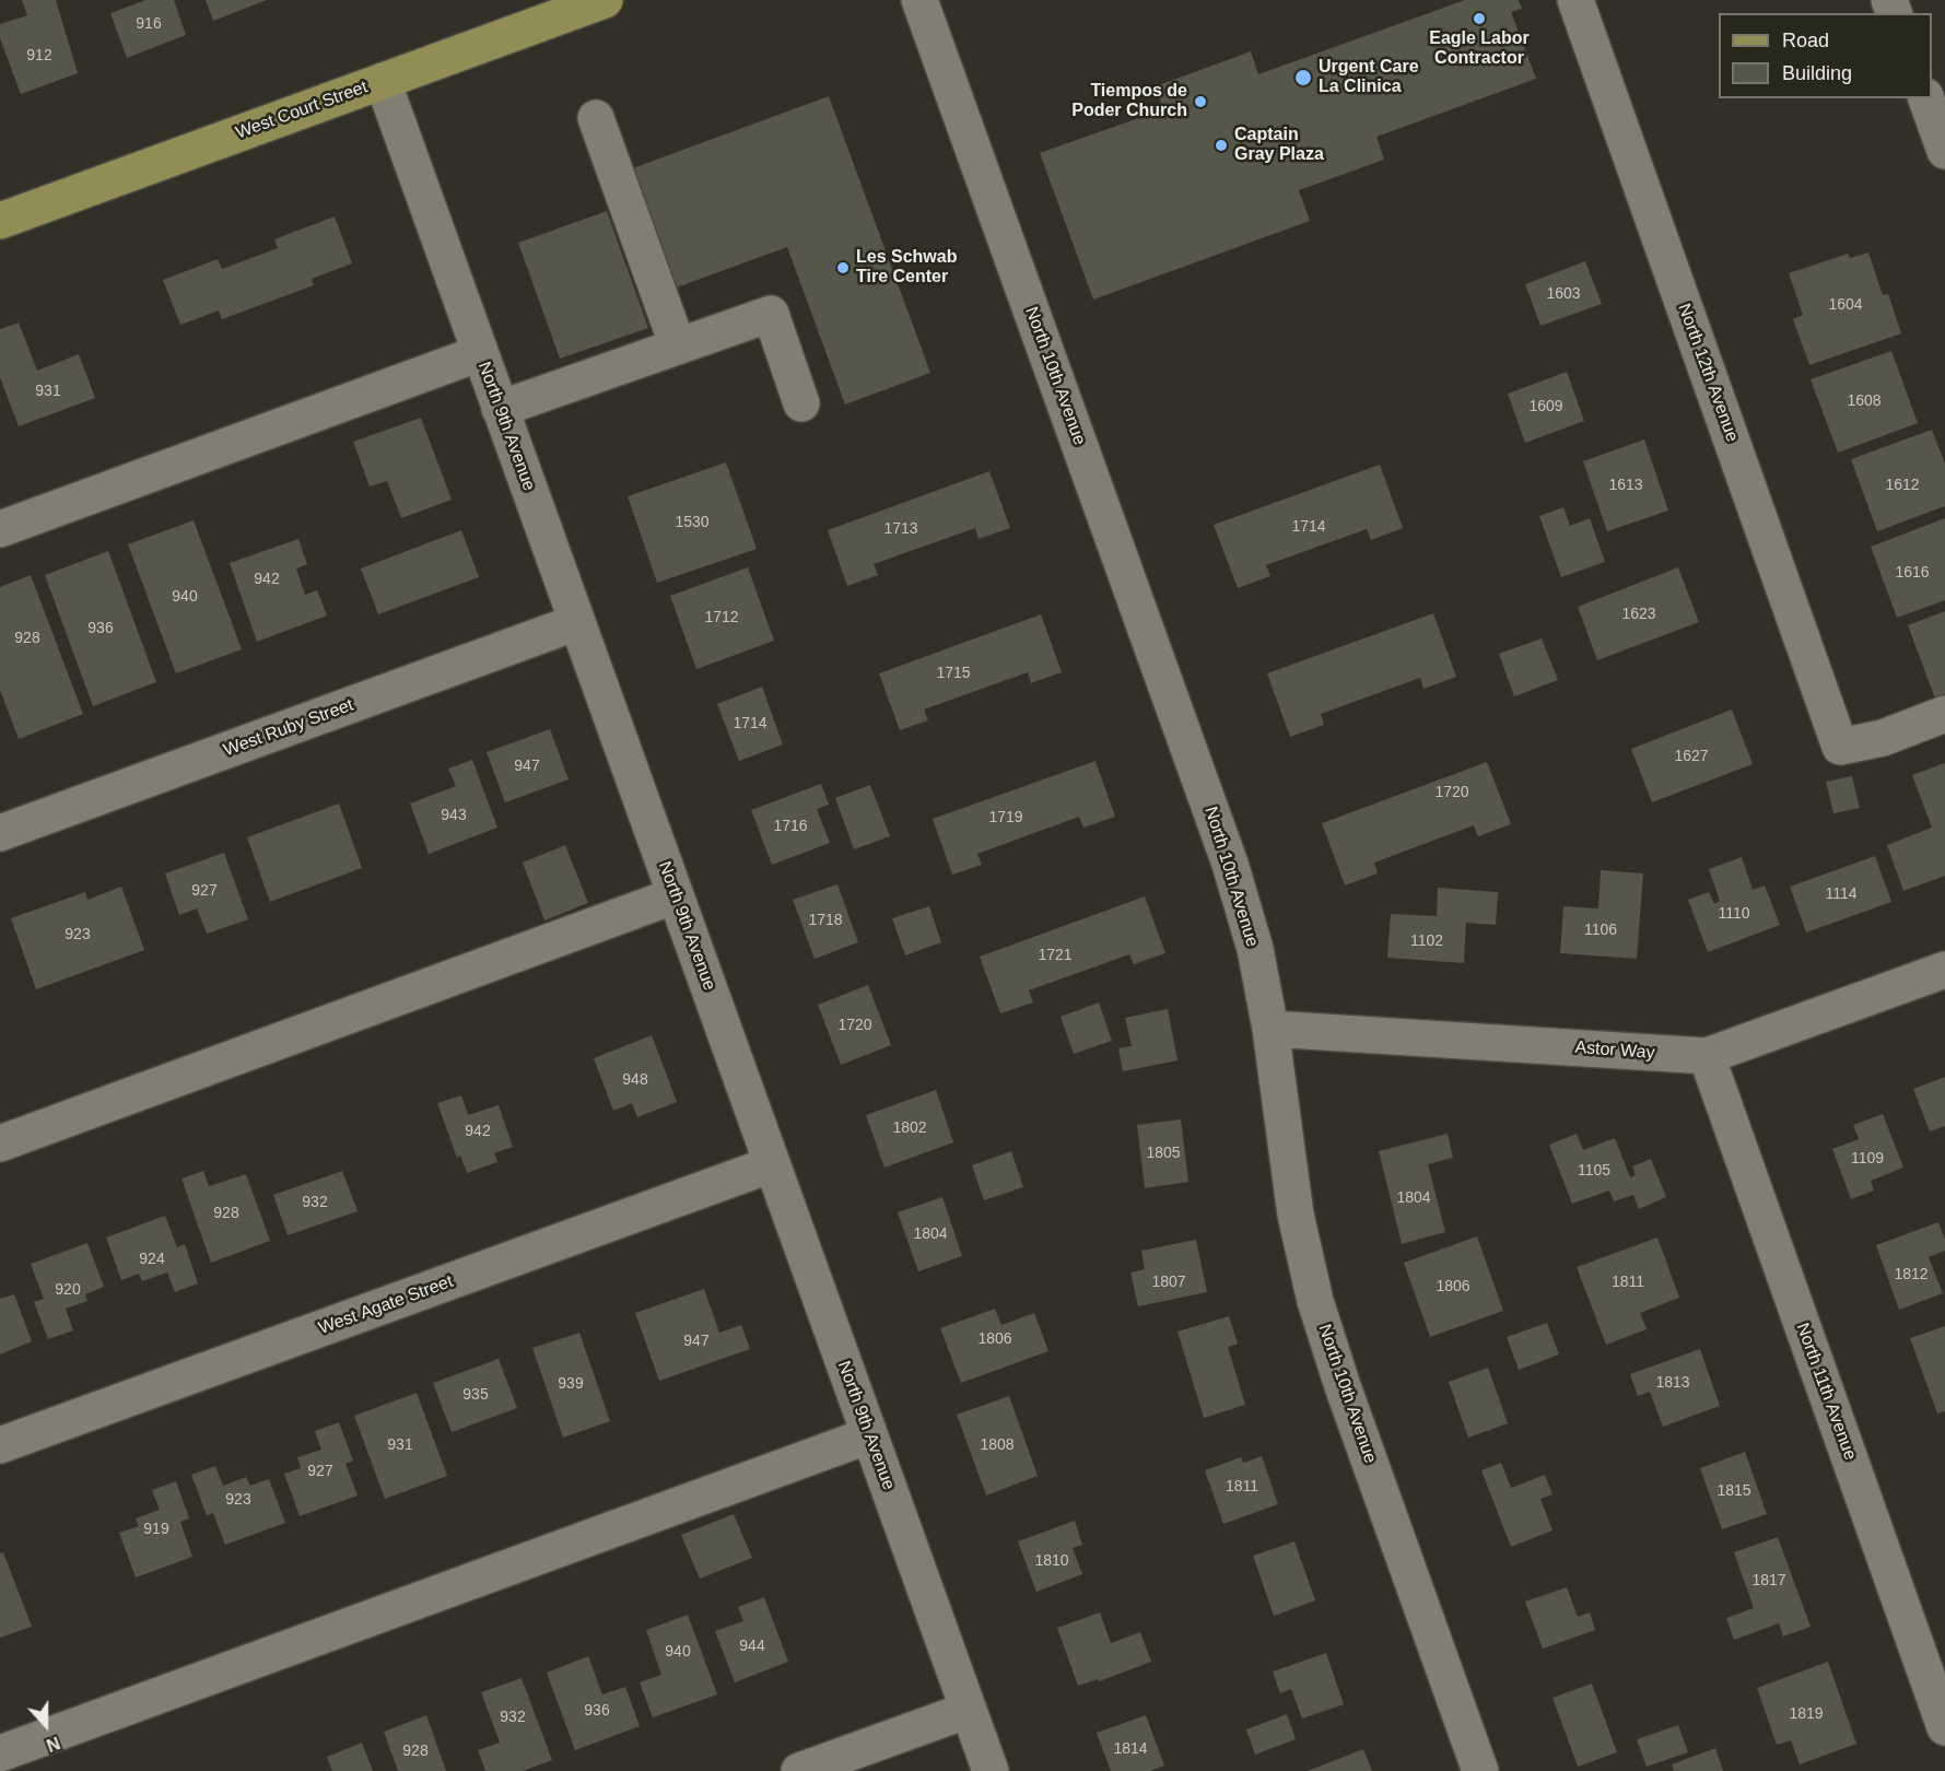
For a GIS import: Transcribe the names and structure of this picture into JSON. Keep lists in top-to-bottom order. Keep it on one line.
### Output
{"streets":{"main road":["West Court Street"],"street":["North 12th Avenue","North 10th Avenue","North 9th Avenue","West Ruby Street","Astor Way","West Agate Street","North 11th Avenue"]},"crossings":[["West Court Street","North 9th Avenue"],["North 10th Avenue","Astor Way"],["North 9th Avenue","West Ruby Street"],["North 9th Avenue","West Agate Street"],["Astor Way","North 11th Avenue"]],"places":["Eagle Labor Contractor","Urgent Care La Clinica","Tiempos de Poder Church","Captain Gray Plaza","Les Schwab Tire Center"],"house_numbers":["916","912","1603","1604","931","1608","1609","1613","1612","1530","1714","1713","1616","942","940","1623","1712","936","928","1715","1714","1627","947","1720","943","1719","1716","927","1114","1110","1718","1106","923","1102","1721","1720","948","1802","942","1805","1109","1105","1804","932","928","1804","924","1812","1807","1811","1806","920","1806","947","1813","939","935","931","1808","927","1811","1815","923","919","1810","1817","944","940","936","1819","932","1814","928"],"legend":["Road","Building"],"north":"bottom"}
